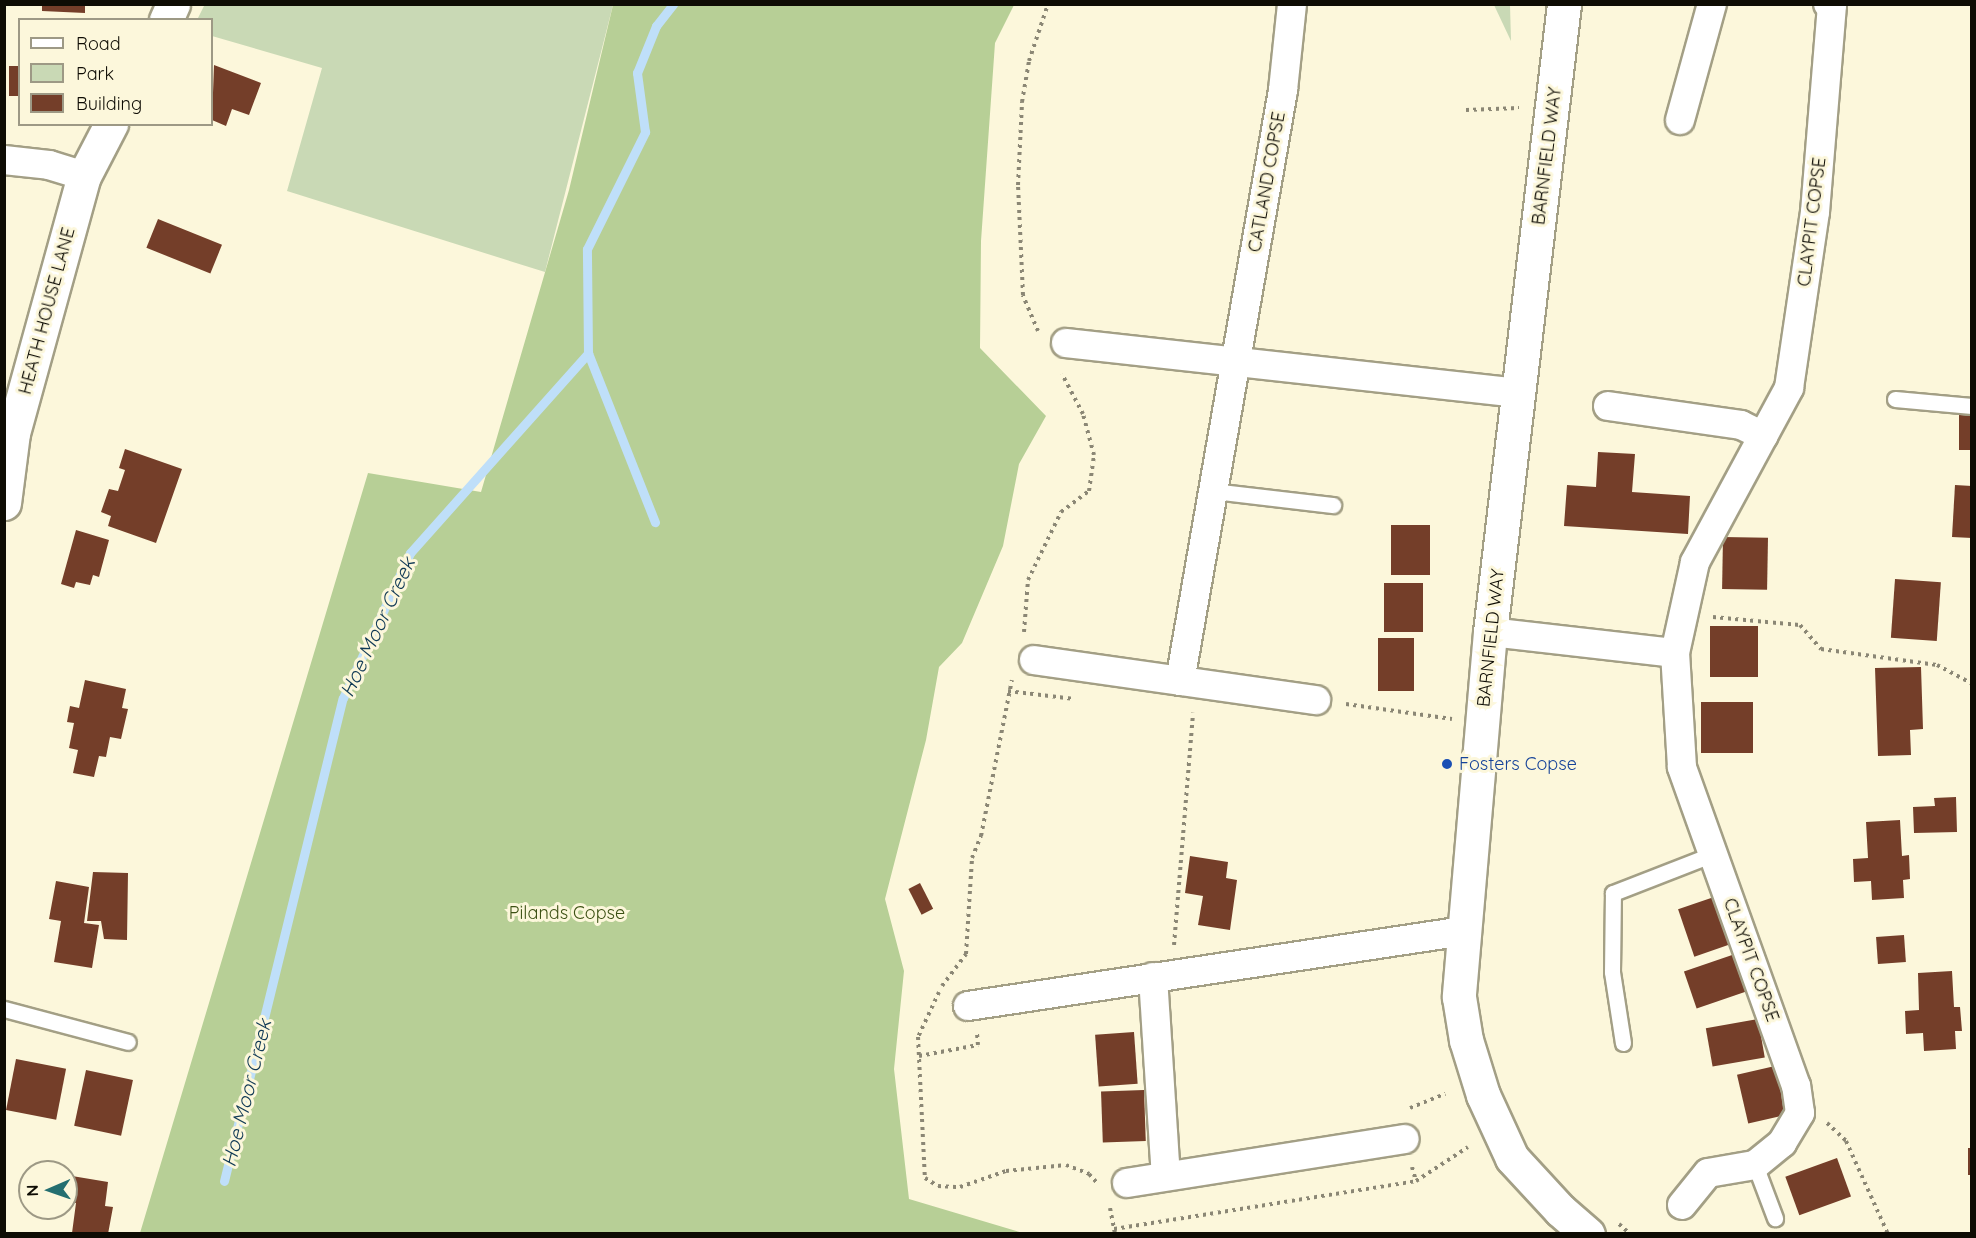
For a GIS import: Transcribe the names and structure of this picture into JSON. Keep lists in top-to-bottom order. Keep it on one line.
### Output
{"streets":{"street":["BARNFIELD WAY","CATLAND COPSE","CLAYPIT COPSE","HEATH HOUSE LANE"]},"water":["Hoe Moor Creek"],"parks":["Pilands Copse"],"places":["Fosters Copse"],"legend":["Road","Park","Building"],"north":"left"}
